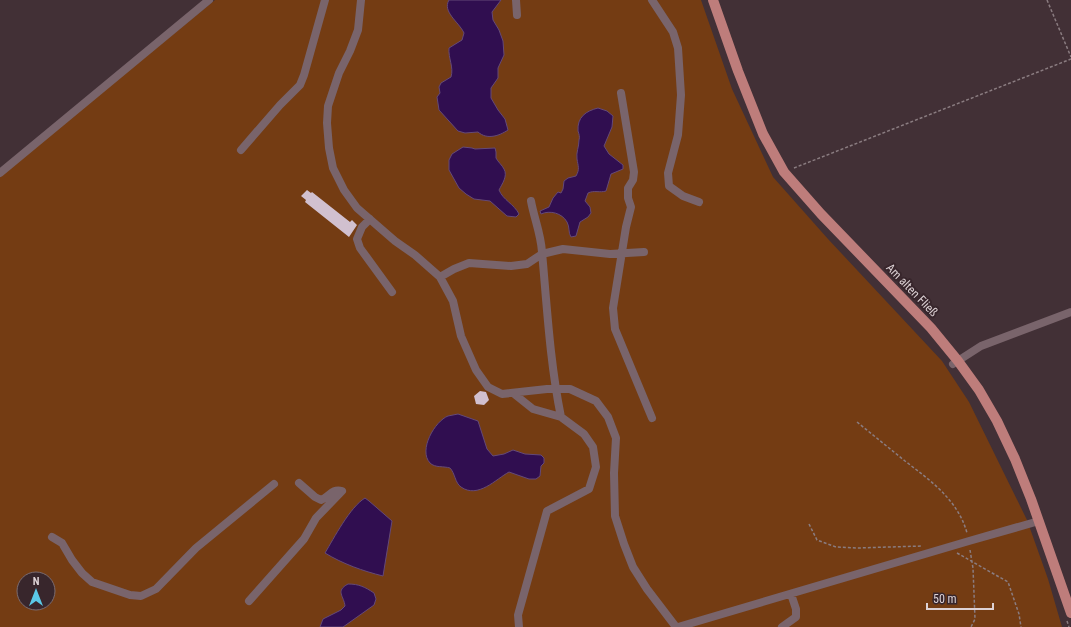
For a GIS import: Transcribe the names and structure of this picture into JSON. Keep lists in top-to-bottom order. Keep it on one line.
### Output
{"streets":{"main road":["Am alten Fließ"]},"scale_bar":"50 m","north":"top"}
